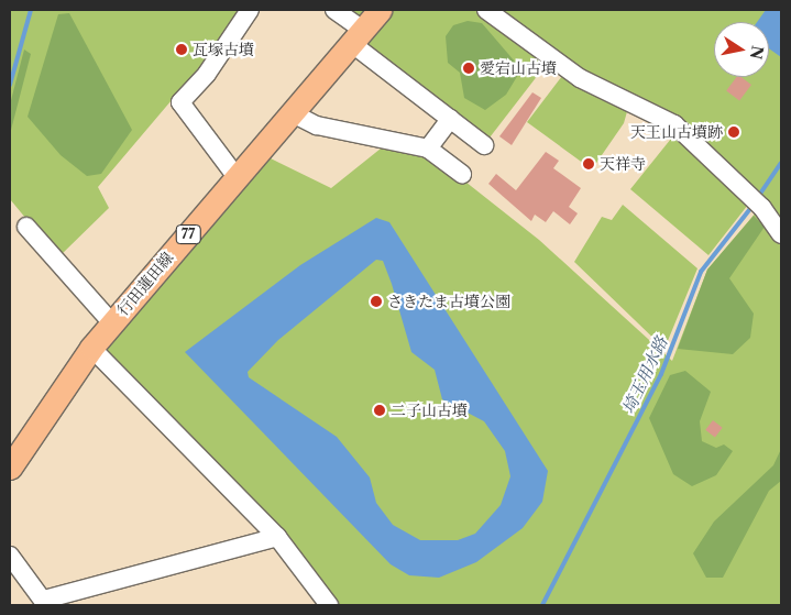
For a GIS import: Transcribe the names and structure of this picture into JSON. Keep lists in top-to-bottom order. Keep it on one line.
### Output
{"streets":{"main road":["77","行田蓮田線"]},"water":["埼玉用水路"],"places":["瓦塚古墳","愛宕山古墳","天王山古墳跡","天祥寺","さきたま古墳公園","二子山古墳"],"north":"right"}
